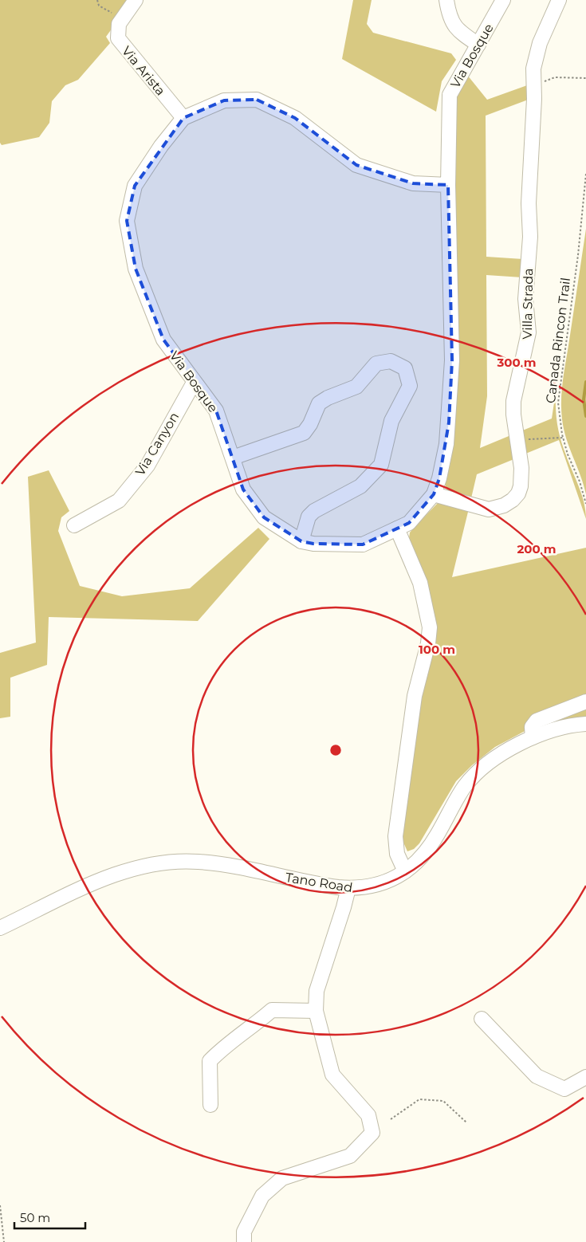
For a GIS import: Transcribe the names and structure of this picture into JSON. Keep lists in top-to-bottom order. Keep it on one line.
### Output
{"streets":{"street":["Via Bosque","Via Arista","Villa Strada","Via Canyon","Tano Road"],"path":["Canada Rincon Trail"]},"crossings":[["Via Bosque","Via Arista"],["Via Bosque","Villa Strada"],["Via Bosque","Via Canyon"]],"scale_bar":"50 m","rings":["300 m","200 m","100 m"]}
